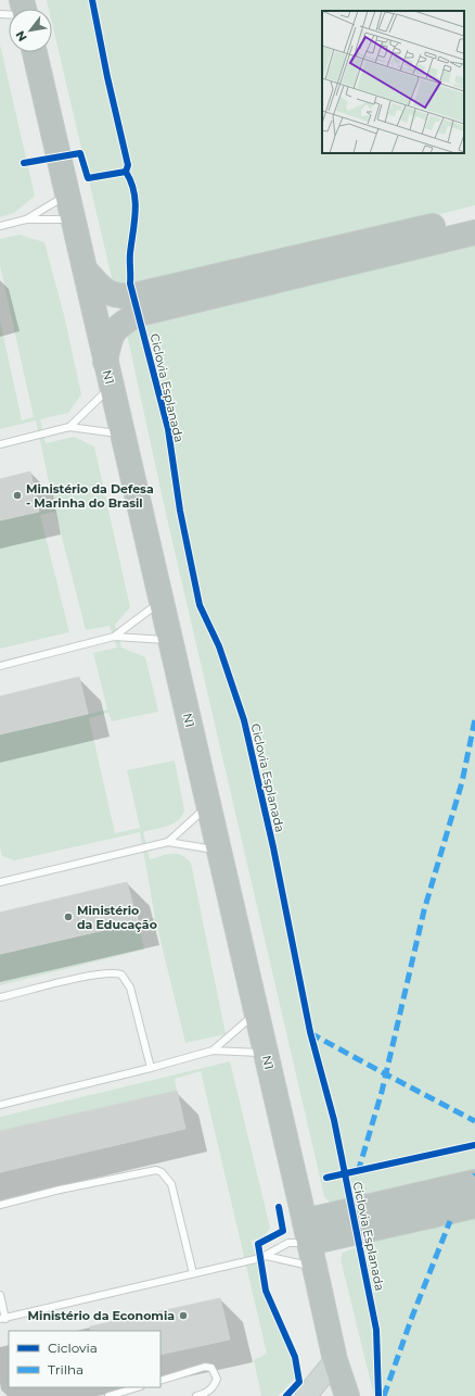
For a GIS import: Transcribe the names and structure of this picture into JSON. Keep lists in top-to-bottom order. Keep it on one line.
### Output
{"streets":{"highway":["N1"],"cycle path":["Ciclovia Esplanada"]},"places":["Ministério da Defesa - Marinha do Brasil","Ministério da Educação","Ministério da Economia"],"legend":["Ciclovia","Trilha"],"north":"bottom left"}
